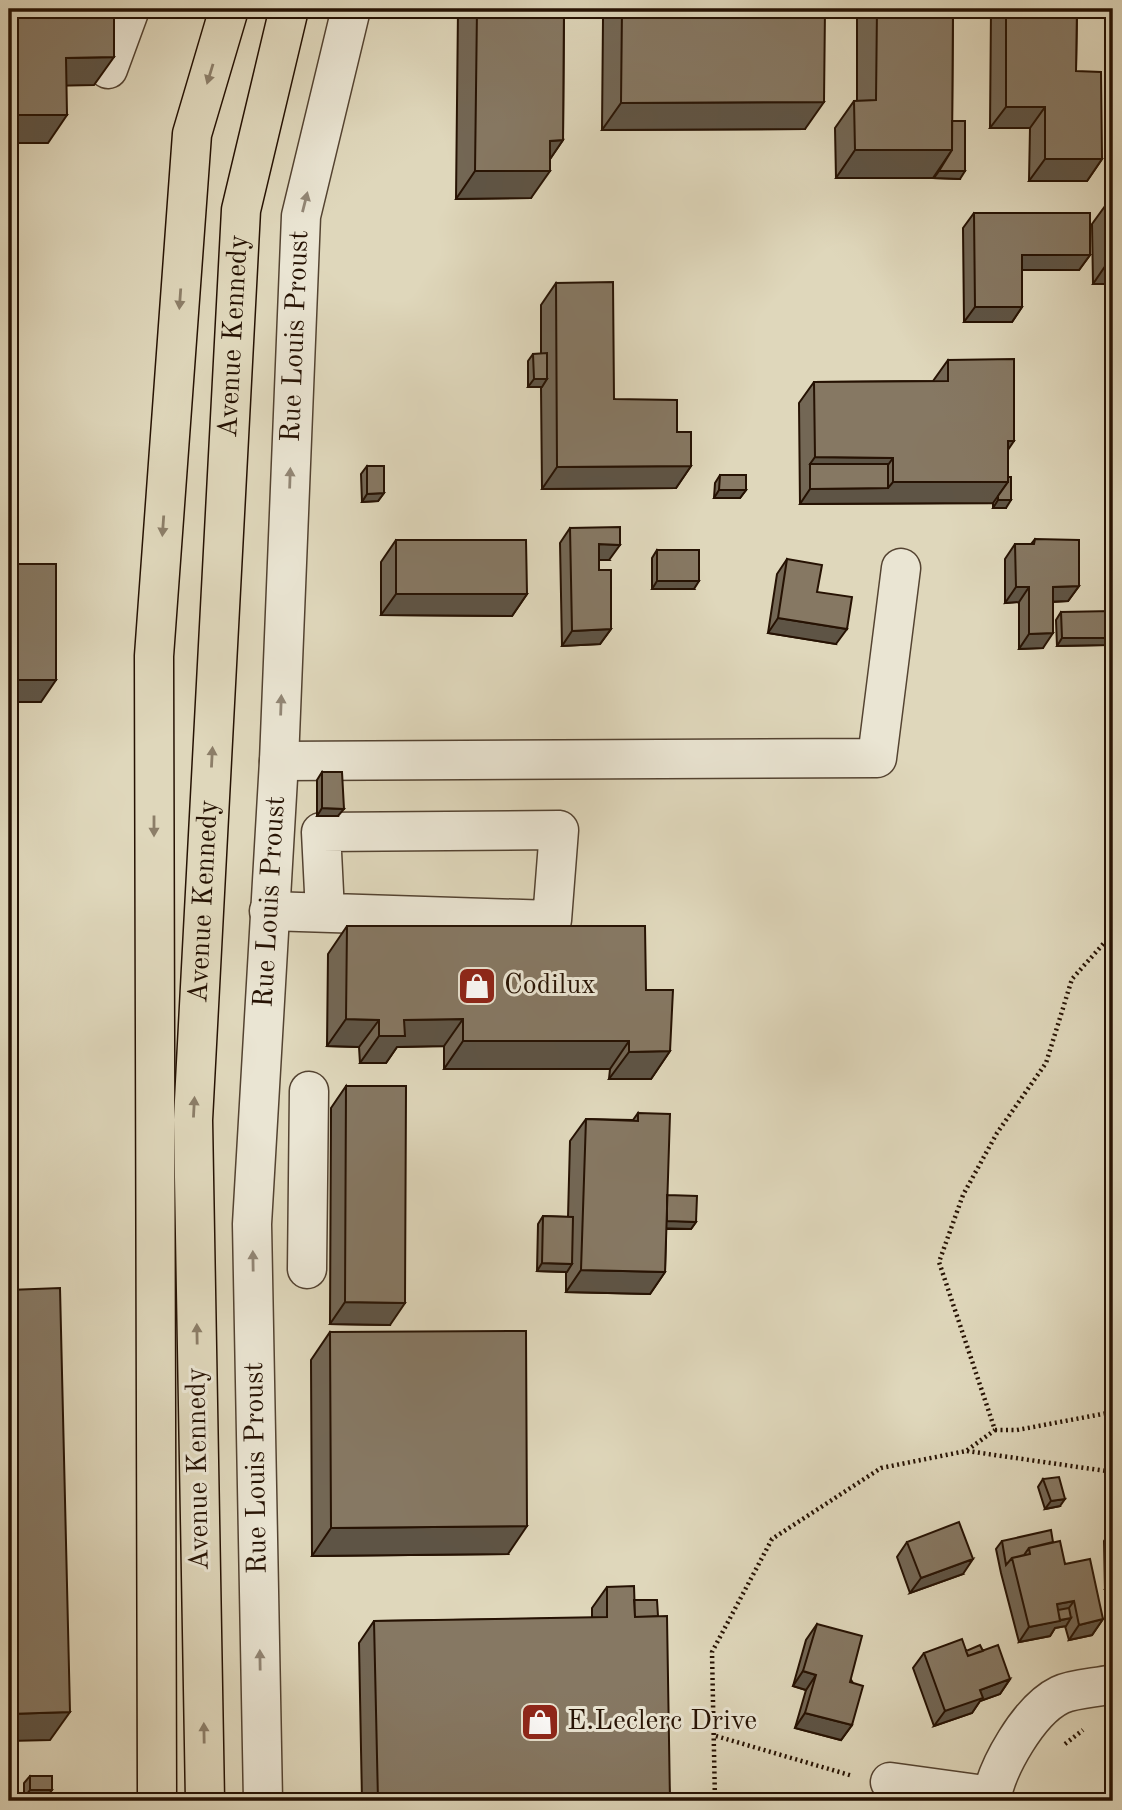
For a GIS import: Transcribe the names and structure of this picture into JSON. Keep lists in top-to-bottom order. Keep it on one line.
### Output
{"streets":{"main road":["Avenue Kennedy"],"street":["Rue Louis Proust"]},"one_way":["Rue Louis Proust"],"places":{"shop":["Codilux","E.Leclerc Drive"]}}
